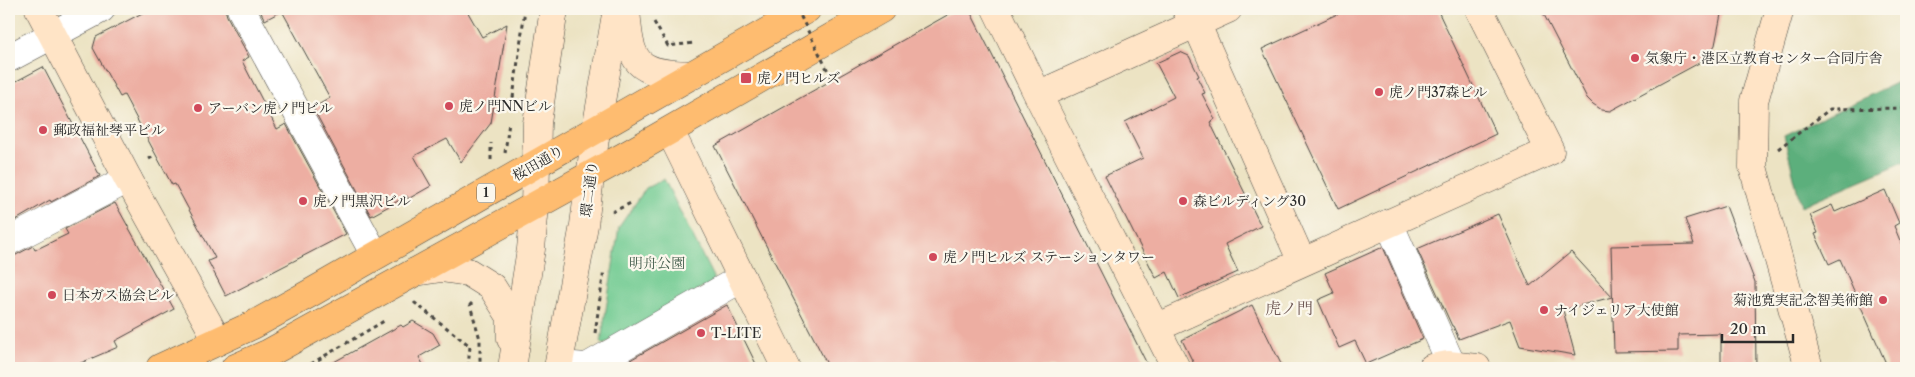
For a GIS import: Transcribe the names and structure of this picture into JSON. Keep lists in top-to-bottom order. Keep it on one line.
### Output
{"streets":{"highway":["桜田通り","1"],"street":["環二通り"]},"crossings":[["桜田通り","環二通り"]],"districts":["虎ノ門"],"parks":["明舟公園"],"places":{"other":["気象庁・港区立教育センター合同庁舎","虎ノ門37森ビル","虎ノ門NNビル","アーバン虎ノ門ビル","郵政福祉琴平ビル","虎ノ門黒沢ビル","森ビルディング30","虎ノ門ヒルズ ステーションタワー","日本ガス協会ビル","菊池寛実記念智美術館","ナイジェリア大使館","T-LITE"],"transit":["虎ノ門ヒルズ"]},"scale_bar":"20 m"}
